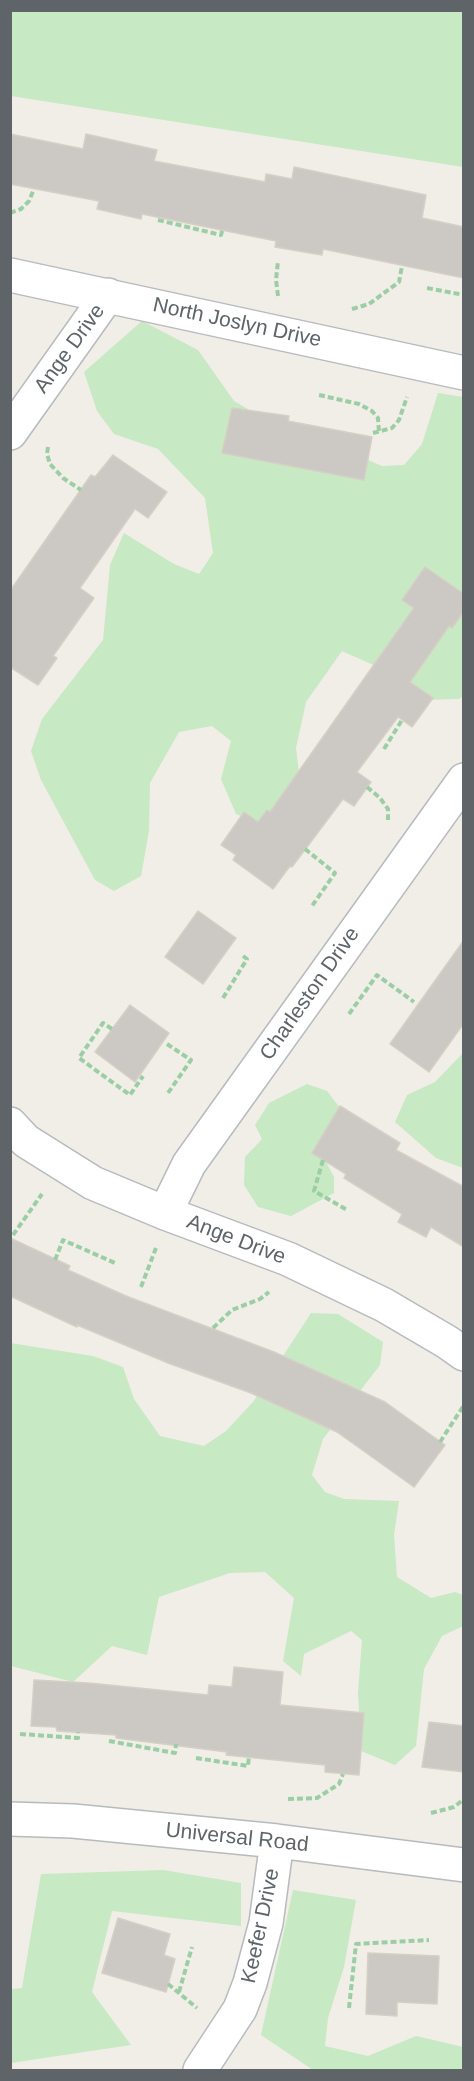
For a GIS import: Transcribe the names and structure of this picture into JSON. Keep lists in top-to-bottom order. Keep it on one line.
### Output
{"streets":{"street":["North Joslyn Drive","Ange Drive","Charleston Drive","Universal Road","Keefer Drive"]},"crossings":[["North Joslyn Drive","Ange Drive"],["Ange Drive","Charleston Drive"],["Universal Road","Keefer Drive"]]}
